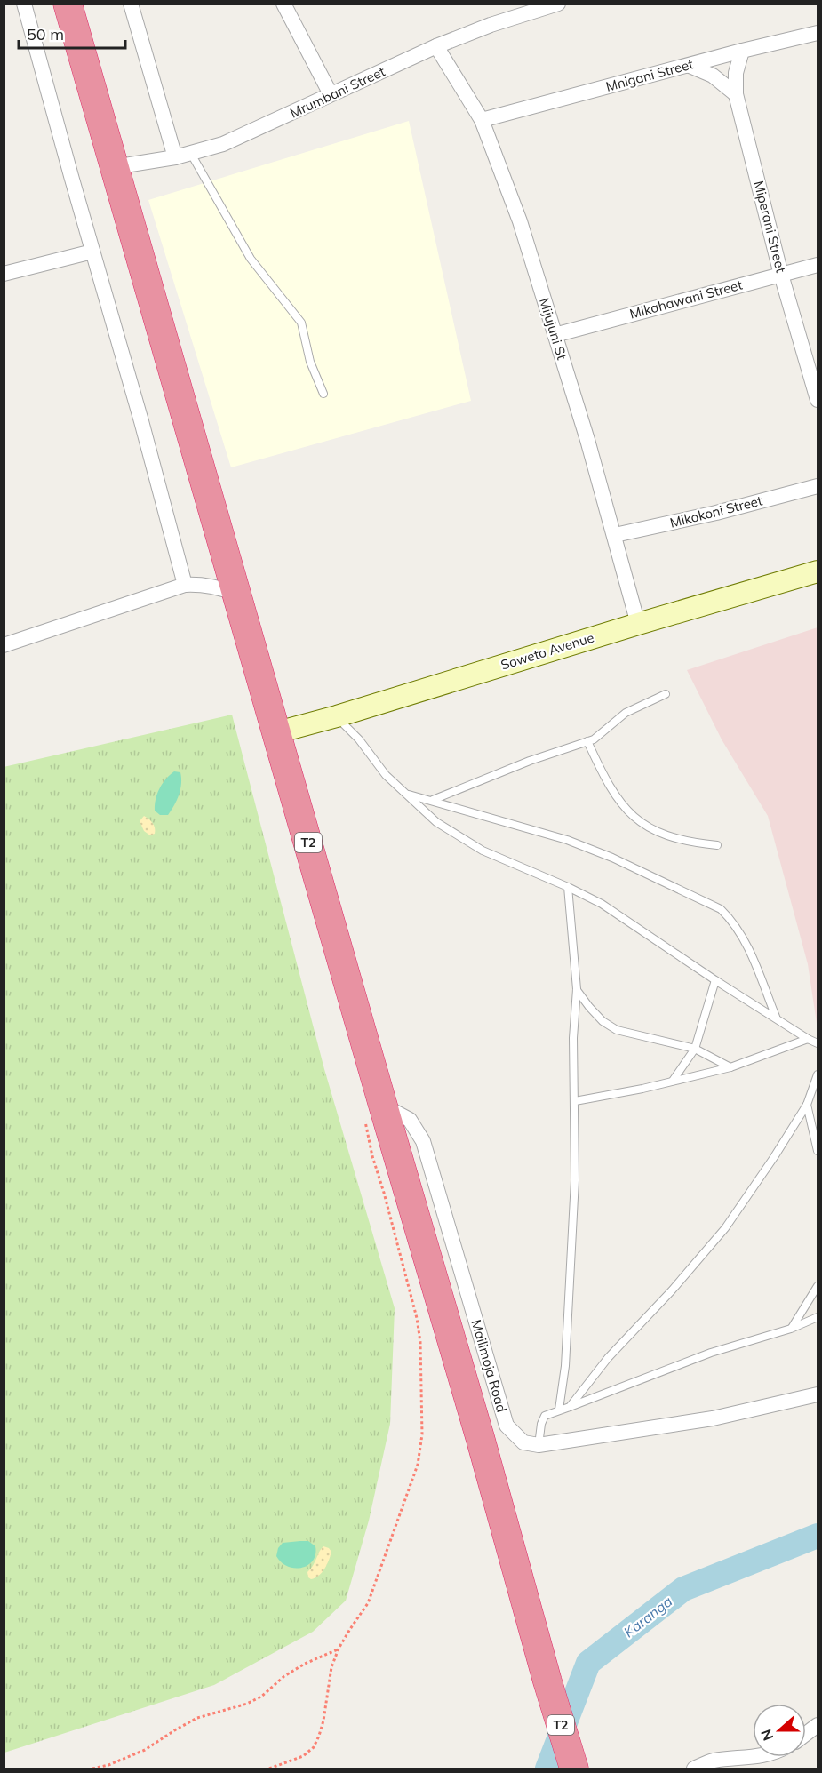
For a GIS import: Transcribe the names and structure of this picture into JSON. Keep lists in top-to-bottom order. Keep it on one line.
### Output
{"streets":{"highway":["T2"],"street":["Mnigani Street","Mrumbani Street","Miperani Street","Mikahawani Street","Mijujuni St","Mikokoni Street","Soweto Avenue","Mailimoja Road"]},"crossings":[["Mnigani Street","Miperani Street"],["Mnigani Street","Mijujuni St"],["Mrumbani Street","Mijujuni St"],["Mrumbani Street","T2"],["Miperani Street","Mikahawani Street"],["Mikahawani Street","Mijujuni St"],["Mijujuni St","Mikokoni Street"],["Mijujuni St","Soweto Avenue"],["Soweto Avenue","T2"],["T2","Mailimoja Road"]],"water":["Karanga"],"scale_bar":"50 m","north":"left"}
